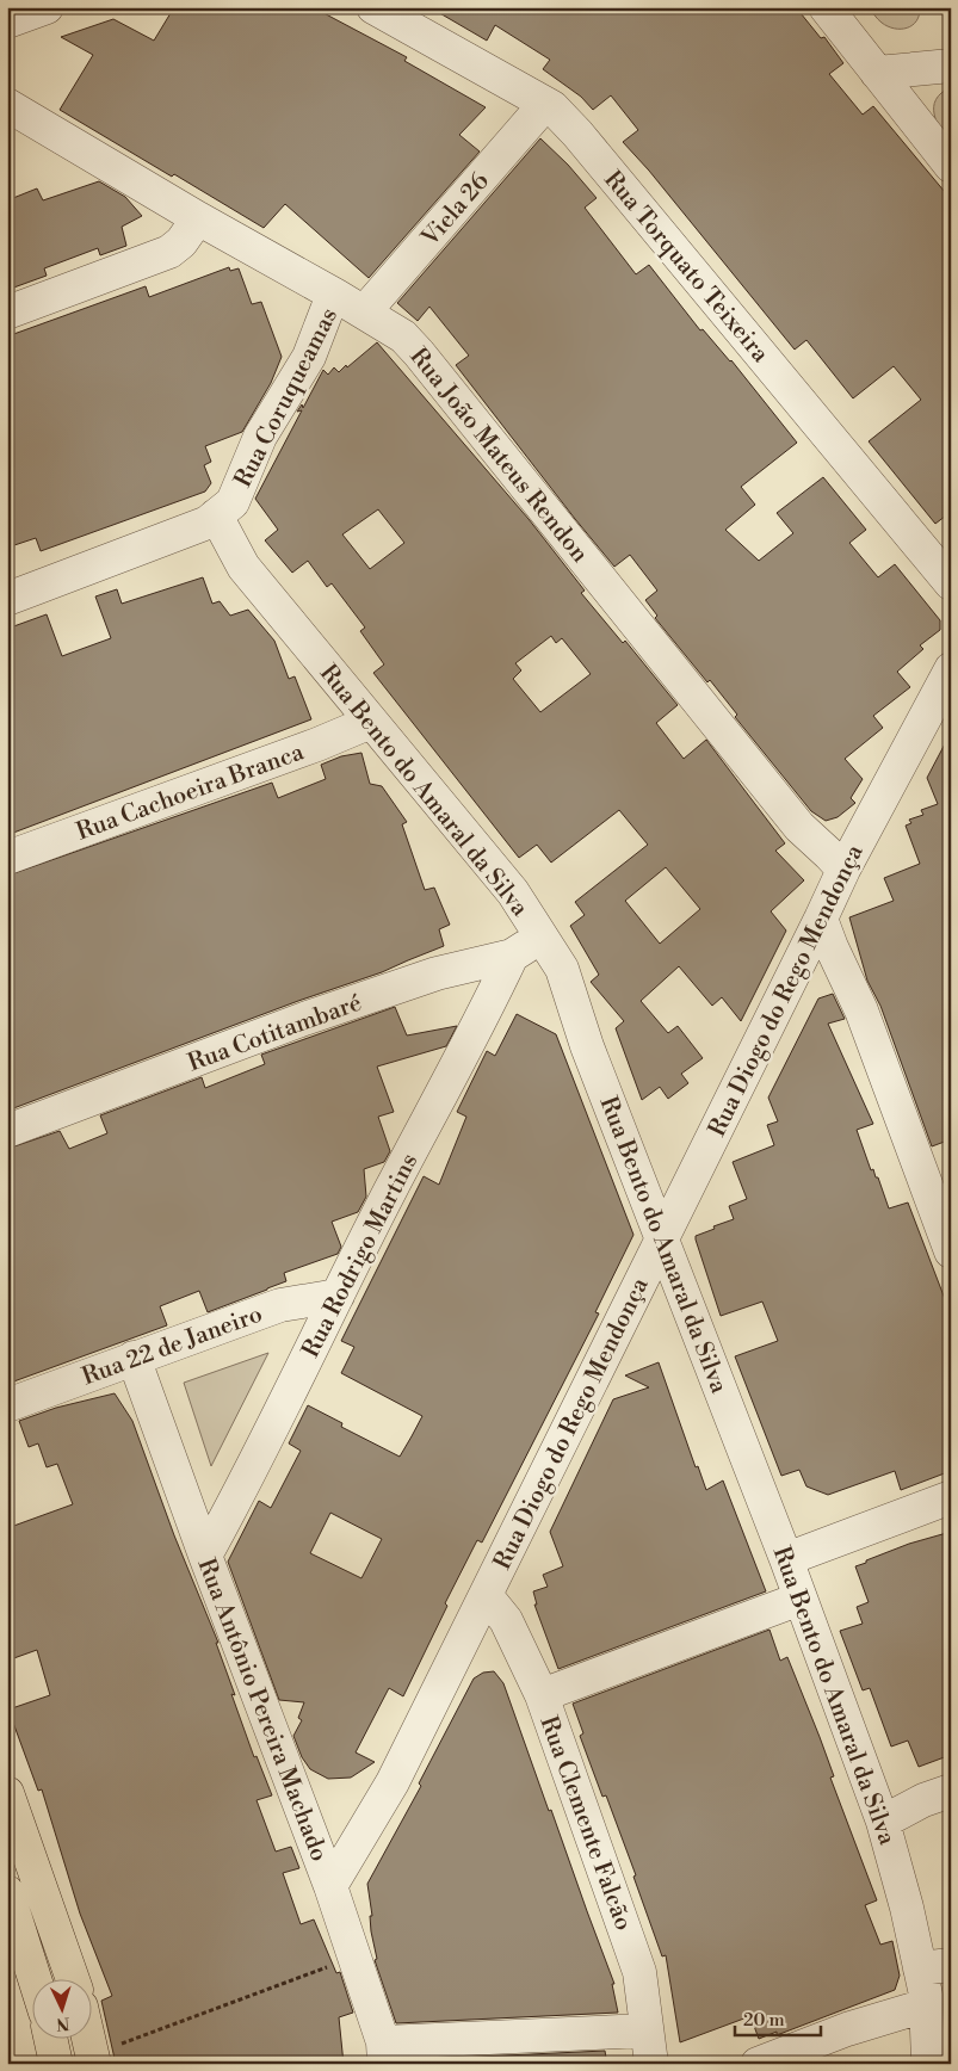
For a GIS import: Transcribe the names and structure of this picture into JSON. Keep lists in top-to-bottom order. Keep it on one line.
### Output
{"streets":{"street":["Viela 26","Rua Torquato Teixeira","Rua Coruqueamas","Rua João Mateus Rendon","Rua Bento do Amaral da Silva","Rua Cachoeira Branca","Rua Diogo do Rego Mendonça","Rua Cotitambaré","Rua Rodrigo Martins","Rua 22 de Janeiro","Rua Antônio Pereira Machado","Rua Clemente Falcão"]},"crossings":[["Viela 26","Rua Torquato Teixeira"],["Viela 26","Rua João Mateus Rendon"],["Rua Coruqueamas","Rua João Mateus Rendon"],["Rua Coruqueamas","Rua Bento do Amaral da Silva"],["Rua João Mateus Rendon","Rua Diogo do Rego Mendonça"],["Rua Bento do Amaral da Silva","Rua Cachoeira Branca"],["Rua Bento do Amaral da Silva","Rua Diogo do Rego Mendonça"],["Rua Bento do Amaral da Silva","Rua Cotitambaré"],["Rua Diogo do Rego Mendonça","Rua Antônio Pereira Machado"],["Rua Diogo do Rego Mendonça","Rua Clemente Falcão"],["Rua Cotitambaré","Rua Rodrigo Martins"],["Rua Rodrigo Martins","Rua 22 de Janeiro"],["Rua Rodrigo Martins","Rua Antônio Pereira Machado"],["Rua 22 de Janeiro","Rua Antônio Pereira Machado"]],"scale_bar":"20 m","north":"bottom"}
